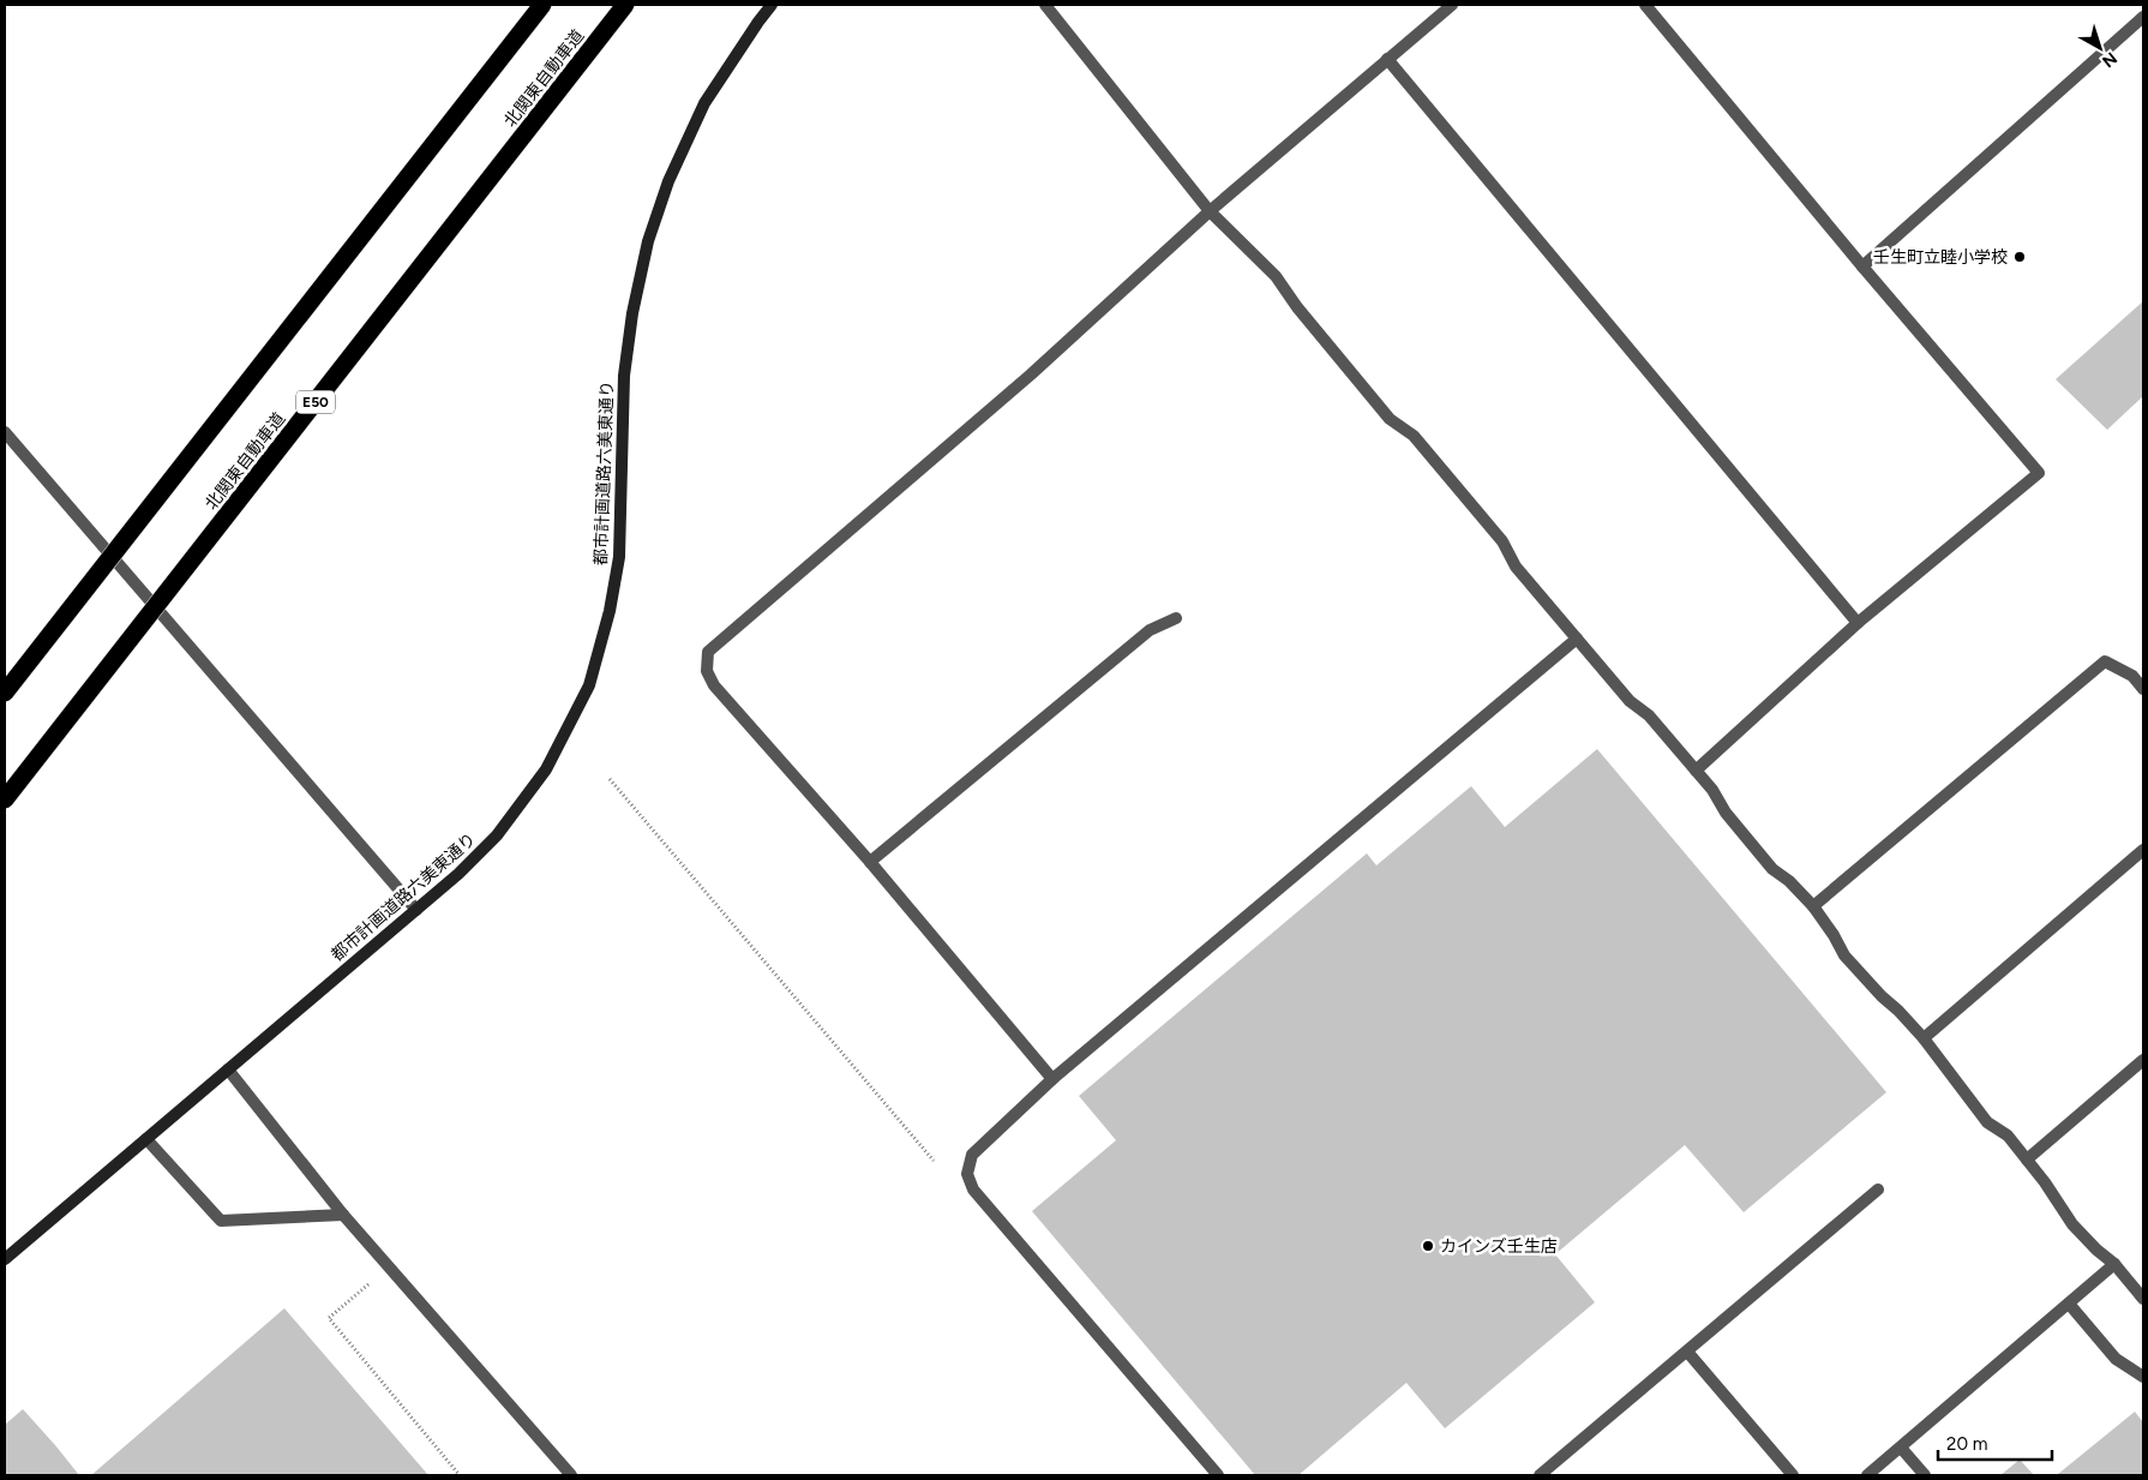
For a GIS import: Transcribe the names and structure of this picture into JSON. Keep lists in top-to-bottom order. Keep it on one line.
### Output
{"streets":{"highway":["北関東自動車道","E50"],"street":["都市計画道路六美東通り"]},"places":["壬生町立睦小学校","カインズ壬生店"],"scale_bar":"20 m","north":"bottom right"}
